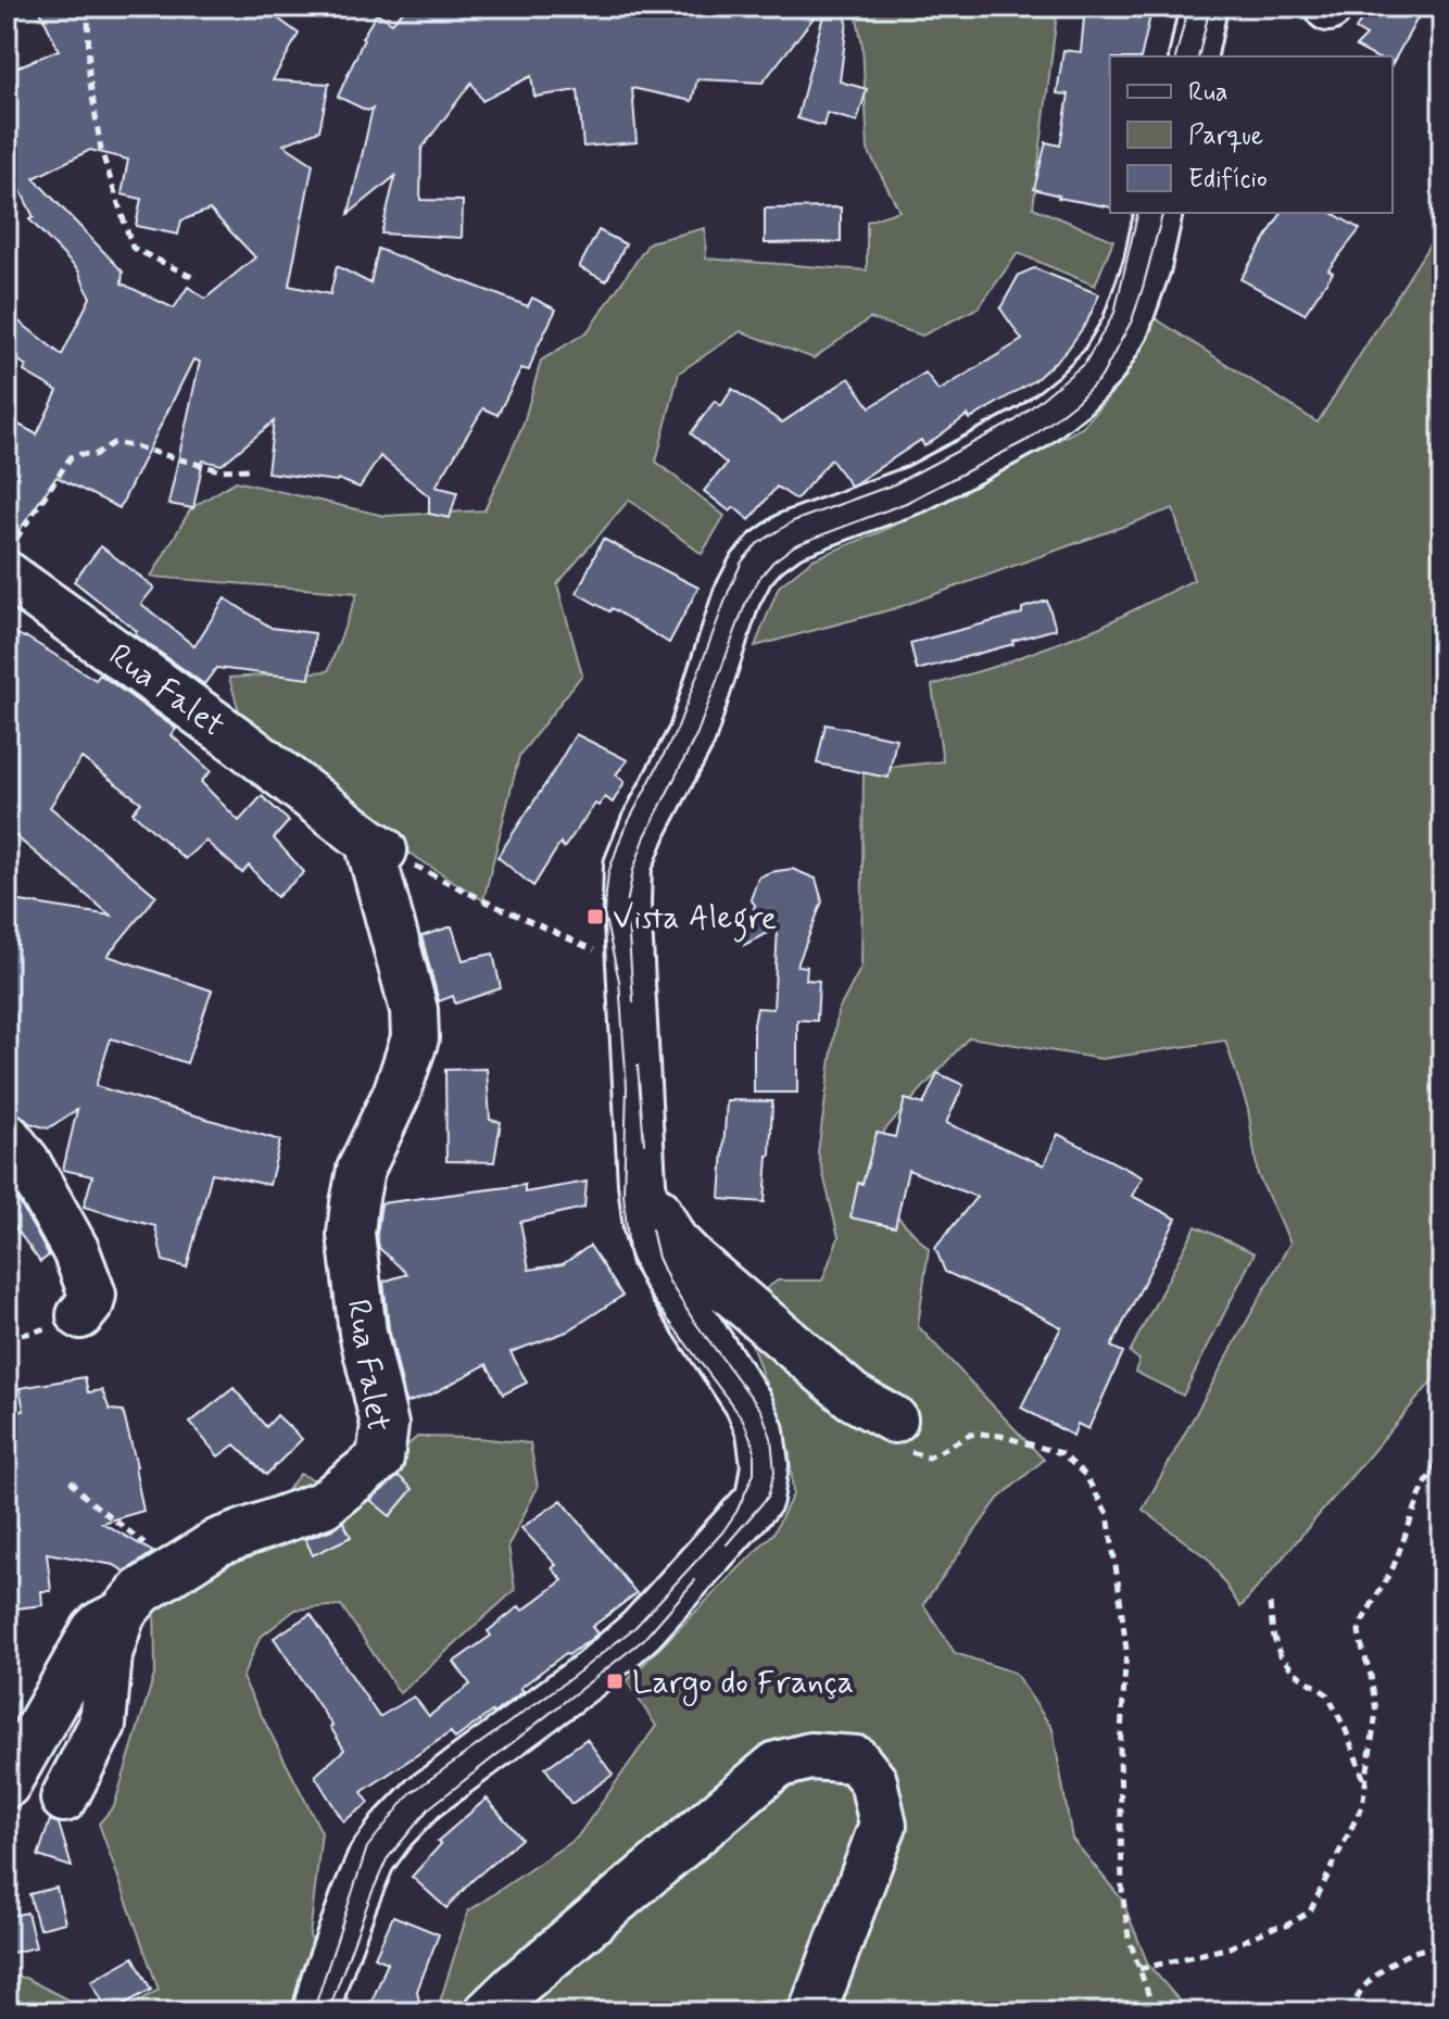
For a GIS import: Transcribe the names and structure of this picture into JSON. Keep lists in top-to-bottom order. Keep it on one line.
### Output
{"streets":{"street":["Rua Falet"]},"places":{"transit":["Vista Alegre","Largo do França"]},"legend":["Rua","Parque","Edifício"]}
